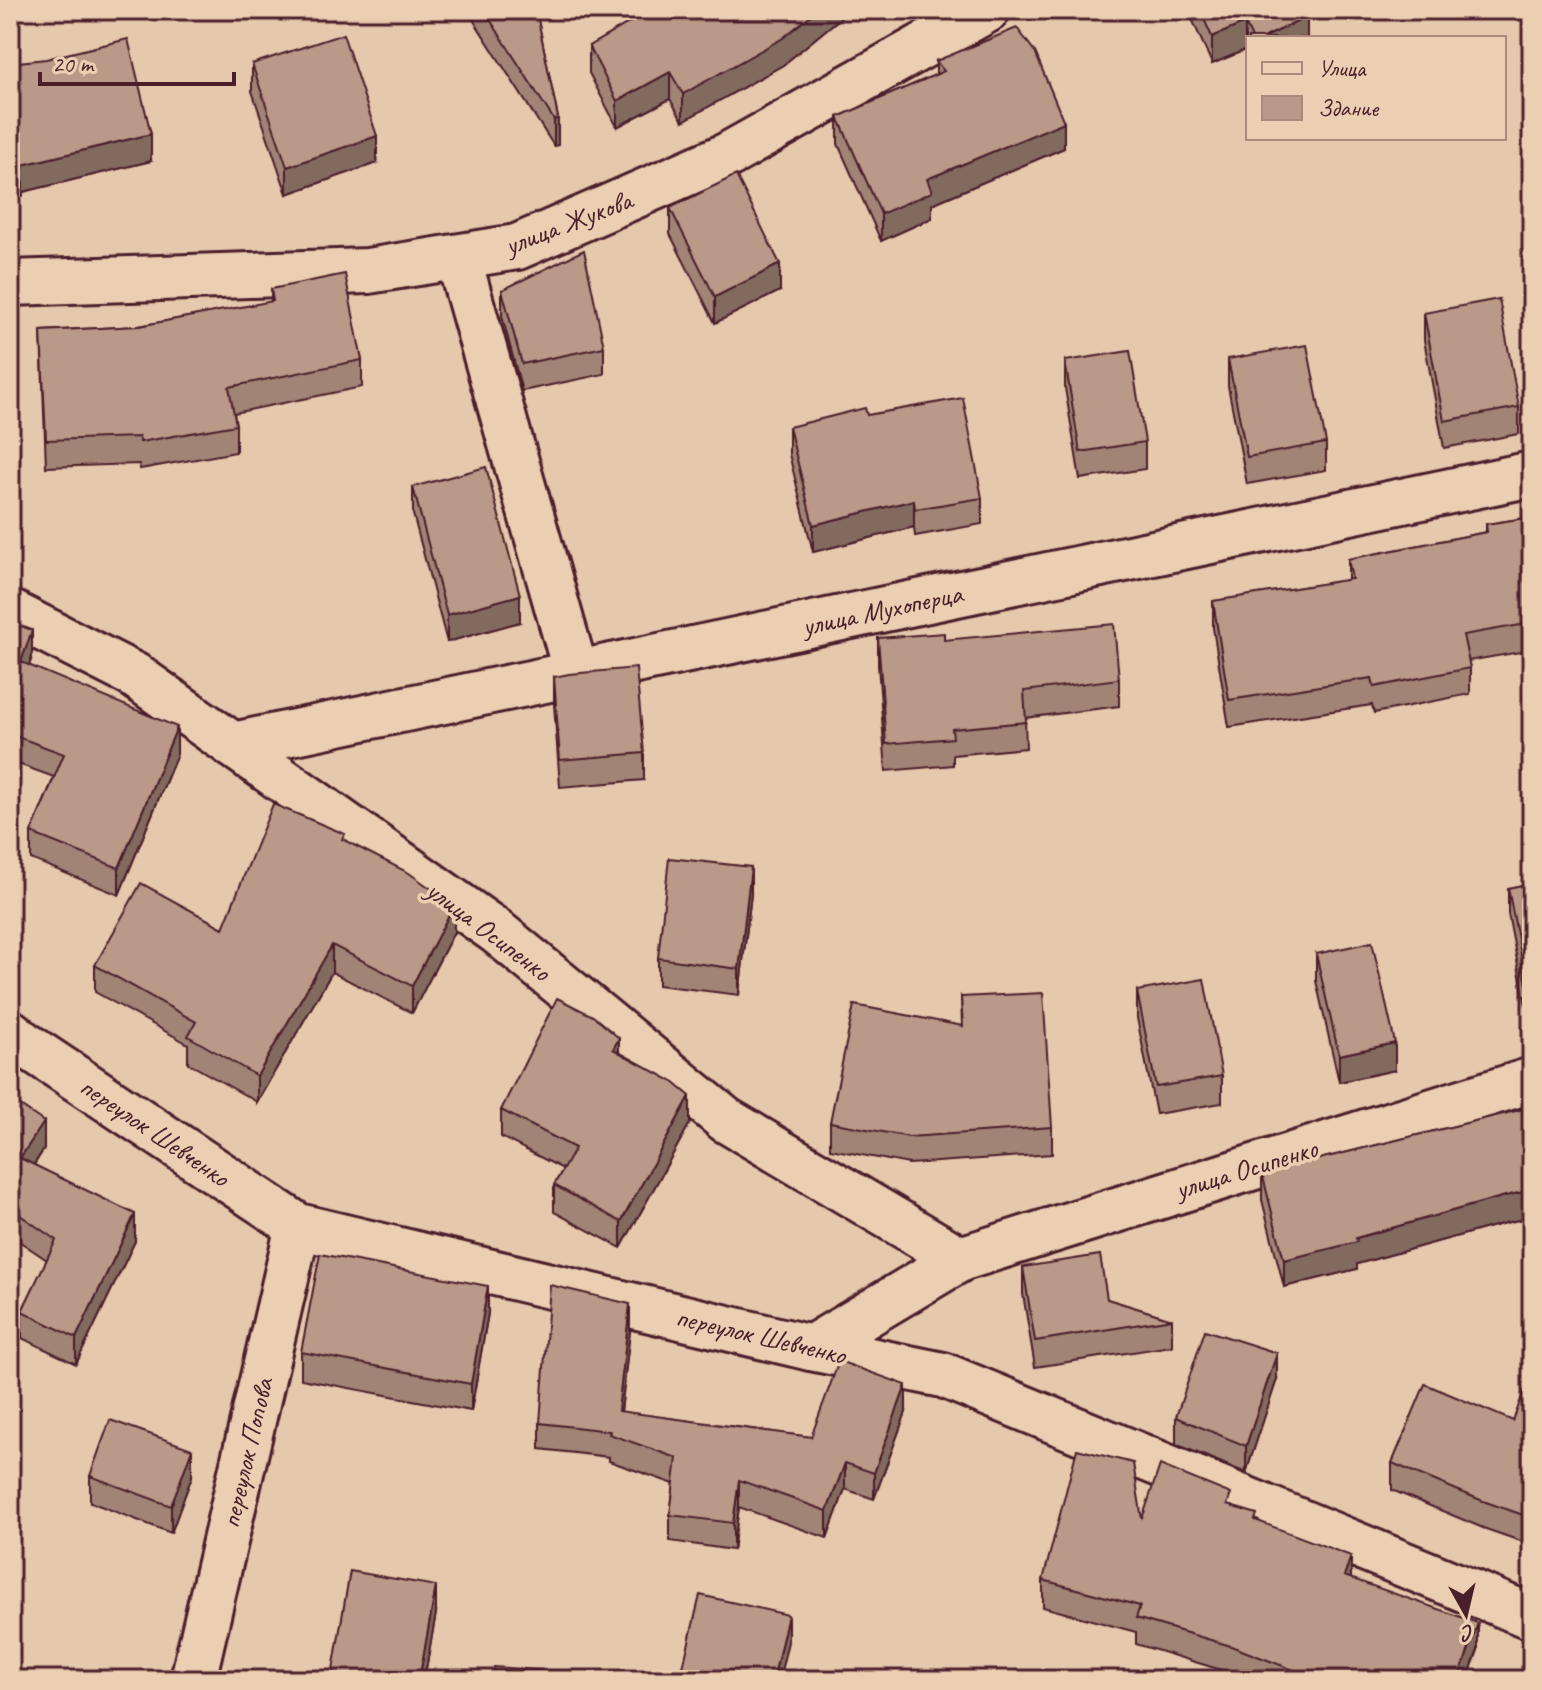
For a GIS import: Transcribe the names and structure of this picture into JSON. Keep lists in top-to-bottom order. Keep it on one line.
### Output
{"streets":{"street":["улица Жукова","улица Мухоперца","улица Осипенко","переулок Шевченко","переулок Попова"]},"crossings":[["улица Мухоперца","улица Осипенко"],["улица Осипенко","переулок Шевченко"],["переулок Шевченко","переулок Попова"]],"legend":["Улица","Здание"],"scale_bar":"20 m","north":"bottom"}
